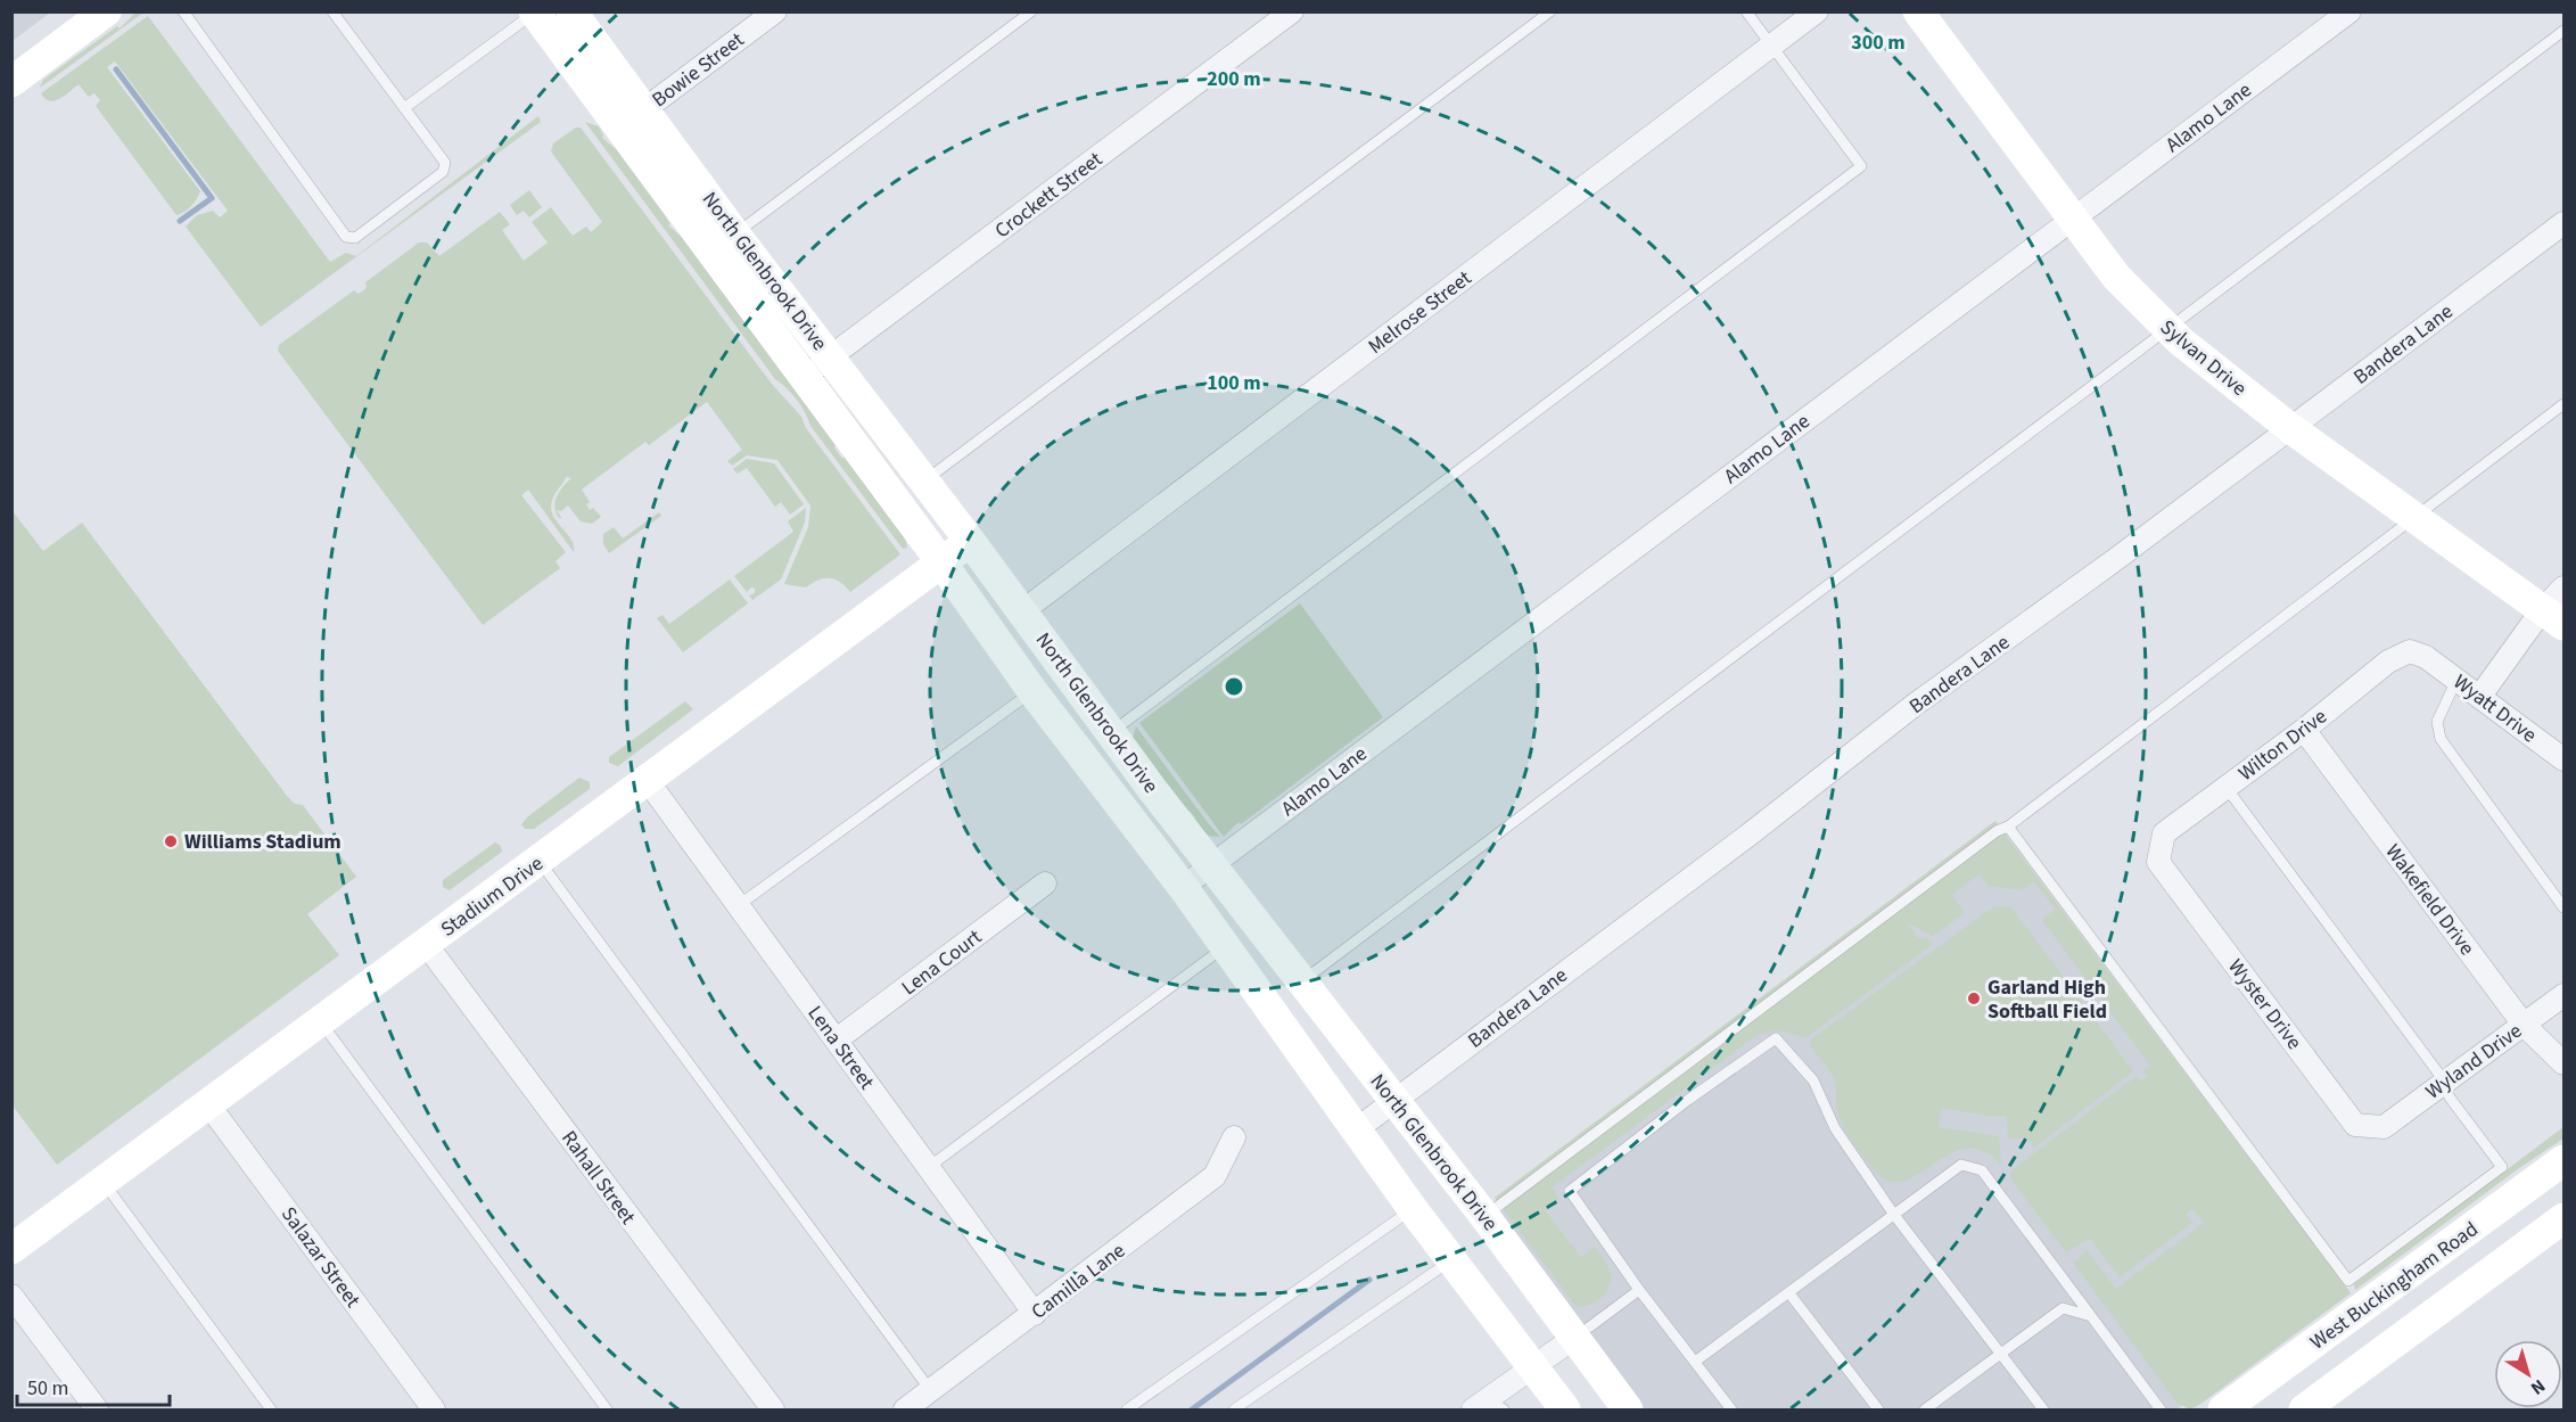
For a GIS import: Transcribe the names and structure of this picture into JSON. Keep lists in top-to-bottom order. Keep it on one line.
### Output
{"streets":{"main road":["North Glenbrook Drive","Sylvan Drive","Stadium Drive","West Buckingham Road"],"street":["Bowie Street","Alamo Lane","Crockett Street","Melrose Street","Bandera Lane","Wyatt Drive","Wilton Drive","Wakefield Drive","Lena Court","Wyster Drive","Lena Street","Wyland Drive","Rahall Street","Salazar Street","Camilla Lane"]},"crossings":[["Bowie Street","North Glenbrook Drive"],["Alamo Lane","North Glenbrook Drive"],["Alamo Lane","Sylvan Drive"],["Crockett Street","North Glenbrook Drive"],["North Glenbrook Drive","Melrose Street"],["North Glenbrook Drive","Bandera Lane"],["North Glenbrook Drive","Stadium Drive"],["Bandera Lane","Sylvan Drive"],["Wyatt Drive","Wilton Drive"],["Wilton Drive","Wakefield Drive"],["Wilton Drive","Wyster Drive"],["Stadium Drive","Lena Street"],["Stadium Drive","Rahall Street"],["Stadium Drive","Salazar Street"],["Wakefield Drive","Wyland Drive"],["Lena Court","Lena Street"],["Wyster Drive","Wyland Drive"],["Lena Street","Camilla Lane"]],"places":["Williams Stadium","Garland High Softball Field"],"scale_bar":"50 m","north":"bottom right","rings":["300 m","200 m","100 m"]}
